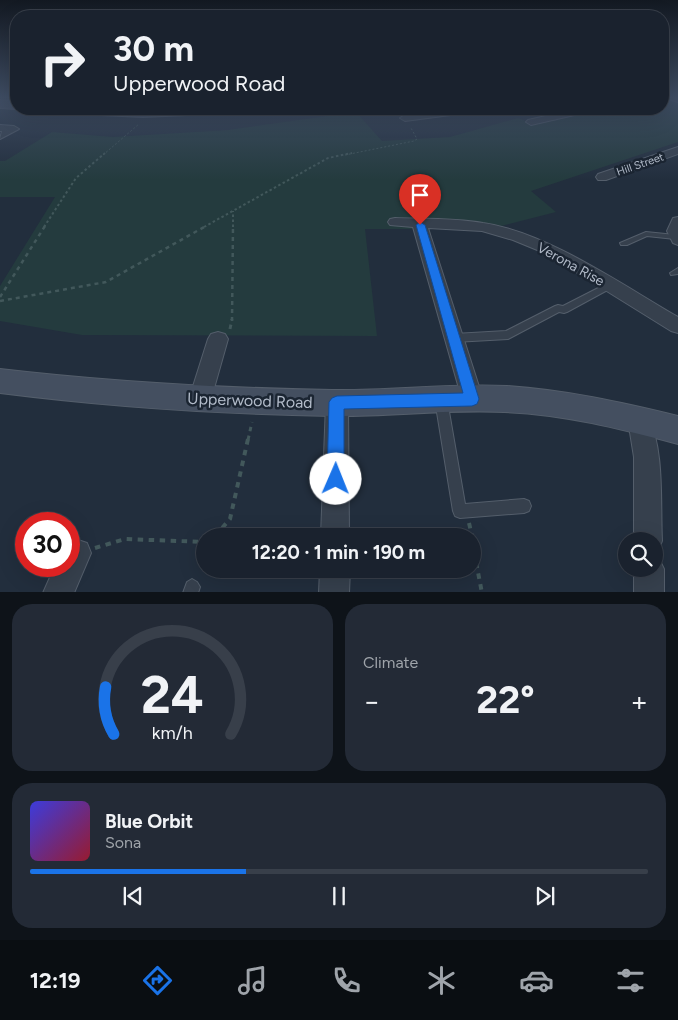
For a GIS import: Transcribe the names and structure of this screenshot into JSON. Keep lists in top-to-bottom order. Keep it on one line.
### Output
{"streets":{"street":["Hill Street","Verona Rise","Upperwood Road"]},"page":{"turn":["30 m","Upperwood Road"],"limit":"30","trip":"12:20 · 1 min · 190 m","tile":"Climate","heat":["−","22°","+"],"song":["Blue Orbit","Sona"],"tabs":"12:19","gauge":["24","km/h"]}}
